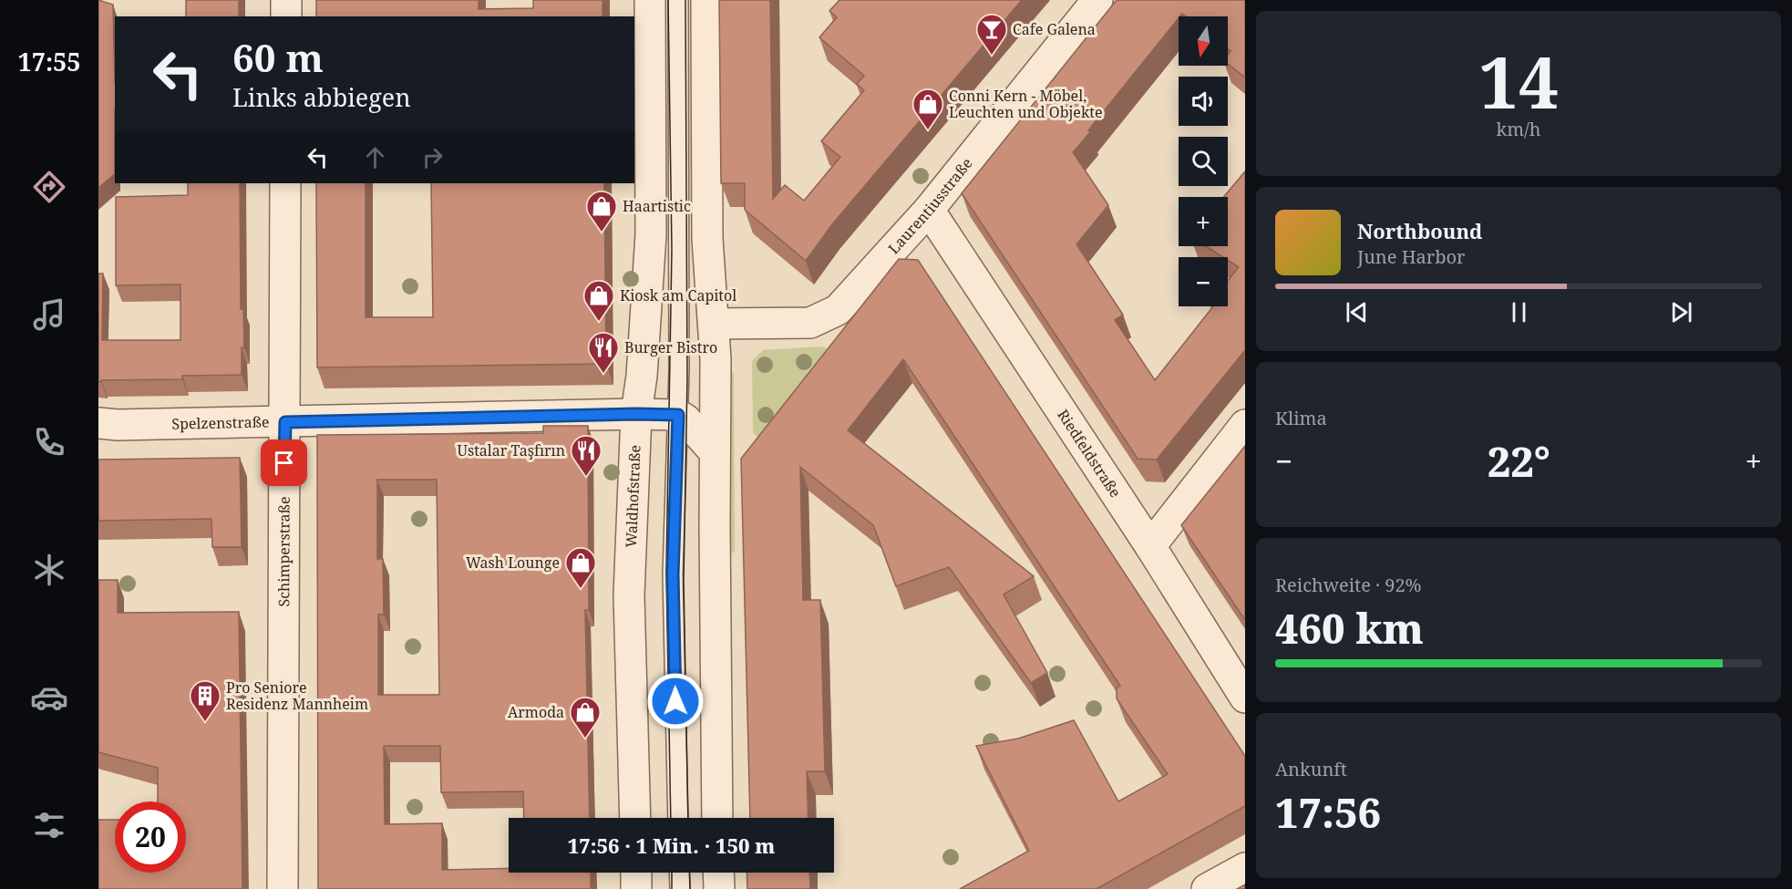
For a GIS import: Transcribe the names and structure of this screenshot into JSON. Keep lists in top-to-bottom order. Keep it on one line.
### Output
{"streets":{"street":["Laurentiusstraße","Spelzenstraße","Riedfeldstraße","Waldhofstraße","Schimperstraße"]},"crossings":[["Laurentiusstraße","Riedfeldstraße"],["Spelzenstraße","Waldhofstraße"],["Spelzenstraße","Schimperstraße"]],"places":{"bar":["Cafe Galena"],"shop":["Conni Kern - Möbel, Leuchten und Objekte","Haartistic","Kiosk am Capitol","Wash Lounge","Armoda"],"restaurant":["Burger Bistro","Ustalar Taşfırın"],"building":["Pro Seniore Residenz Mannheim"]},"north":"bottom","page":{"tabs":"17:55","tile":[["14","km/h"],"Klima",["Reichweite · 92%","460 km"],["Ankunft","17:56"]],"map_buttons":["+","−"],"turn":["60 m","Links abbiegen"],"song":["Northbound","June Harbor"],"heat":["−","22°","+"],"limit":"20","trip":"17:56 · 1 Min. · 150 m"}}
